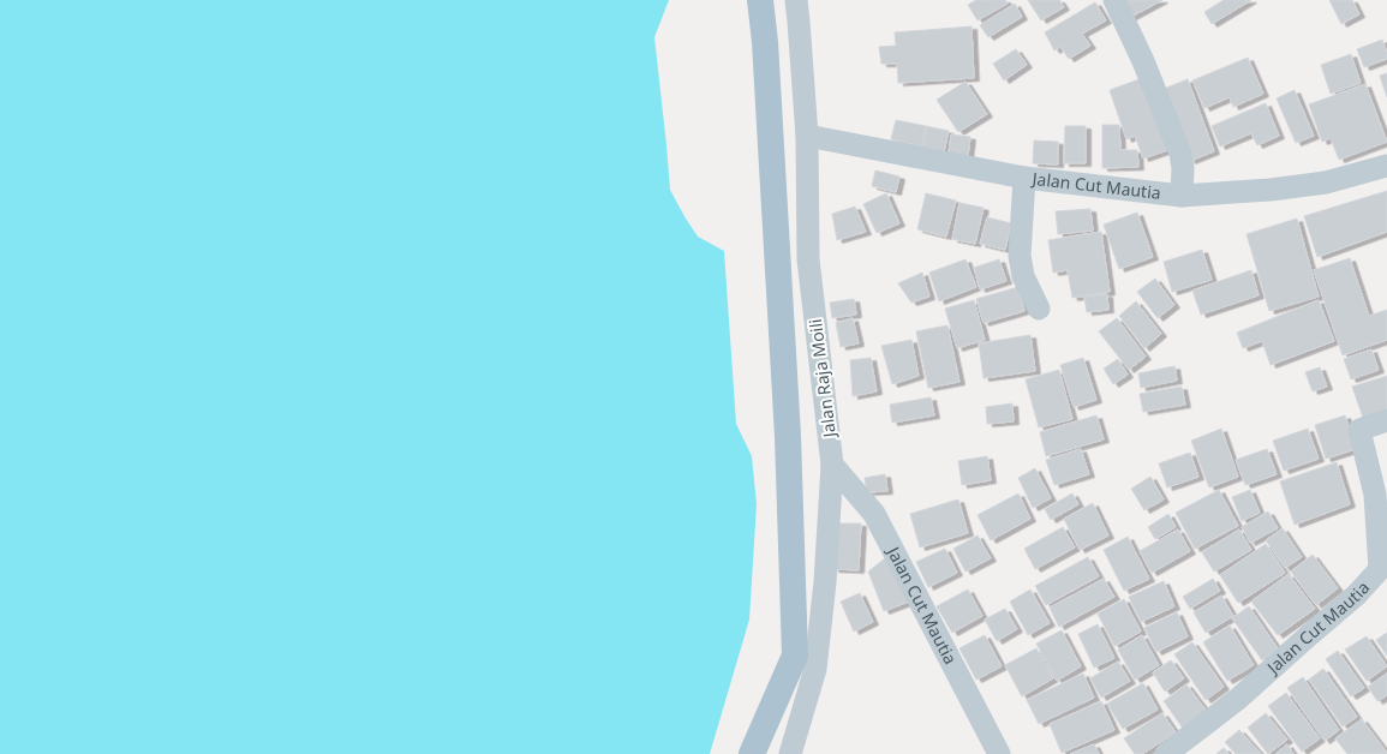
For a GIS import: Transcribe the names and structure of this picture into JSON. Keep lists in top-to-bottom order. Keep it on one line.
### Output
{"streets":{"street":["Jalan Cut Mautia","Jalan Raja Moili"]},"crossings":[["Jalan Cut Mautia","Jalan Raja Moili"]]}
